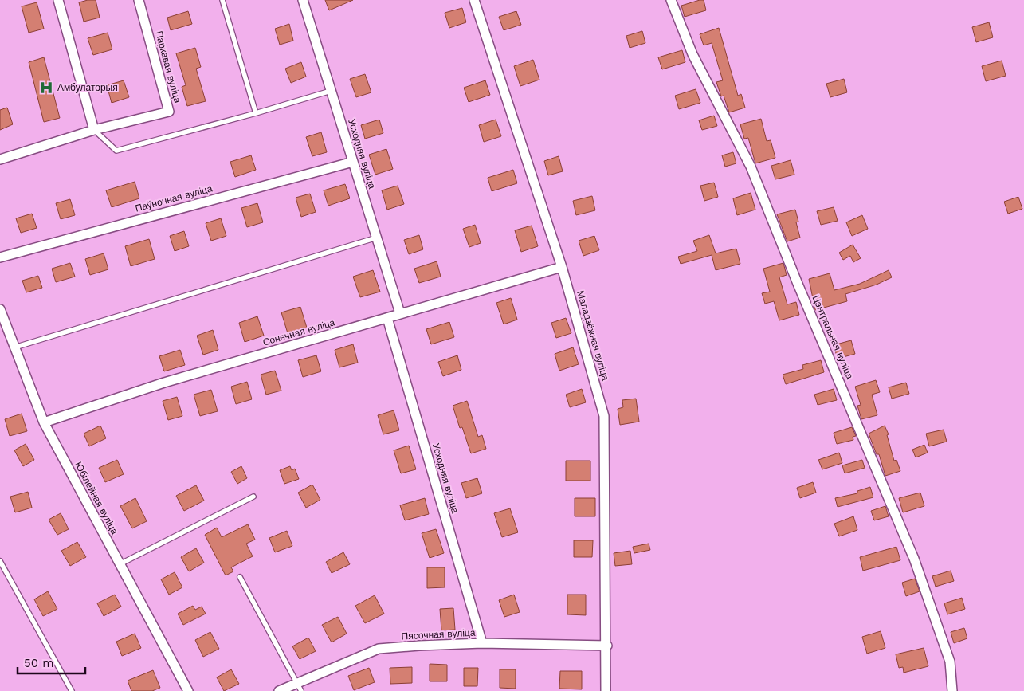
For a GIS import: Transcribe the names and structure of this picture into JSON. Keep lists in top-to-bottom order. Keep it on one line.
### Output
{"streets":{"street":["Паркавая вуліца","Усходняя вуліца","Паўночная вуліца","Сонечная вуліца","Маладзёжная вуліца","Цэнтральная вуліца","Юбілейная вуліца","Пясочная вуліца"]},"crossings":[["Усходняя вуліца","Паўночная вуліца"],["Усходняя вуліца","Сонечная вуліца"],["Усходняя вуліца","Пясочная вуліца"],["Сонечная вуліца","Маладзёжная вуліца"],["Сонечная вуліца","Юбілейная вуліца"],["Маладзёжная вуліца","Пясочная вуліца"]],"places":{"hospital":["Амбулаторыя"]},"scale_bar":"50 m"}
